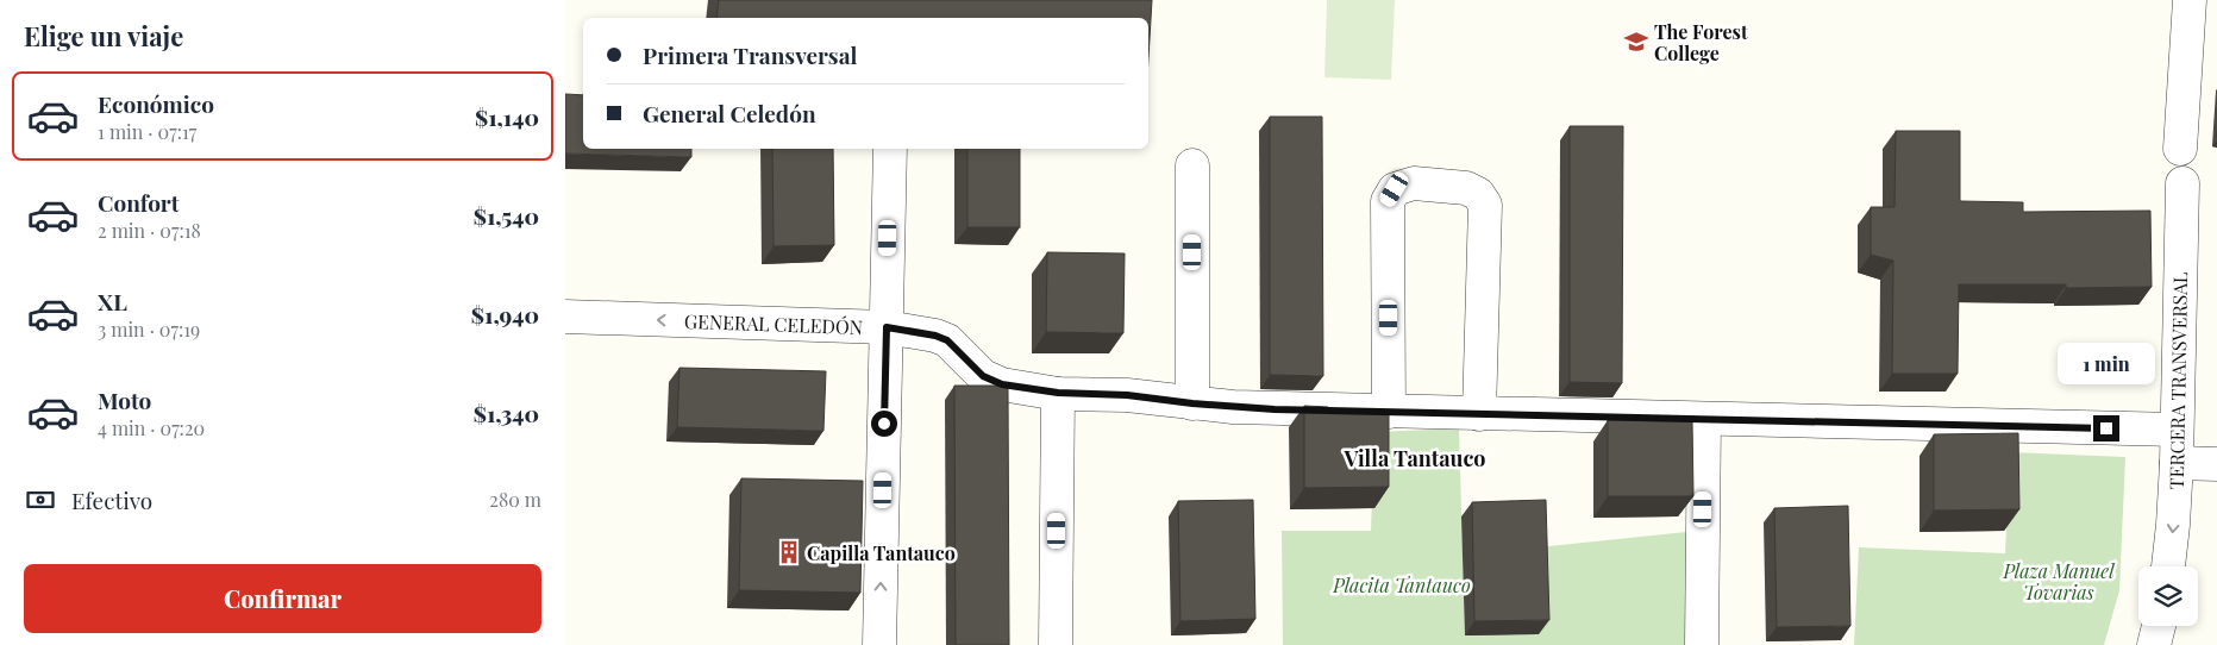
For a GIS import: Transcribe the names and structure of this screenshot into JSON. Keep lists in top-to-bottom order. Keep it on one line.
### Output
{"streets":{"street":["GENERAL CELEDÓN","TERCERA TRANSVERSAL"]},"crossings":[["GENERAL CELEDÓN","TERCERA TRANSVERSAL"]],"districts":["Villa Tantauco"],"parks":["Plaza Manuel Tovarias","Placita Tantauco"],"places":{"school or university":["The Forest College"],"building":["Capilla Tantauco"]},"page":{"heading":"Elige un viaje","banner":["Primera Transversal","General Celedón"],"list":[{"name":"Económico","note":"1 min · 07:17","value":"$1,140"},{"name":"Confort","note":"2 min · 07:18","value":"$1,540"},{"name":"XL","note":"3 min · 07:19","value":"$1,940"},{"name":"Moto","note":"4 min · 07:20","value":"$1,340"}],"bubble":"1 min","pay":["Efectivo","280 m"],"buttons":"Confirmar"}}
